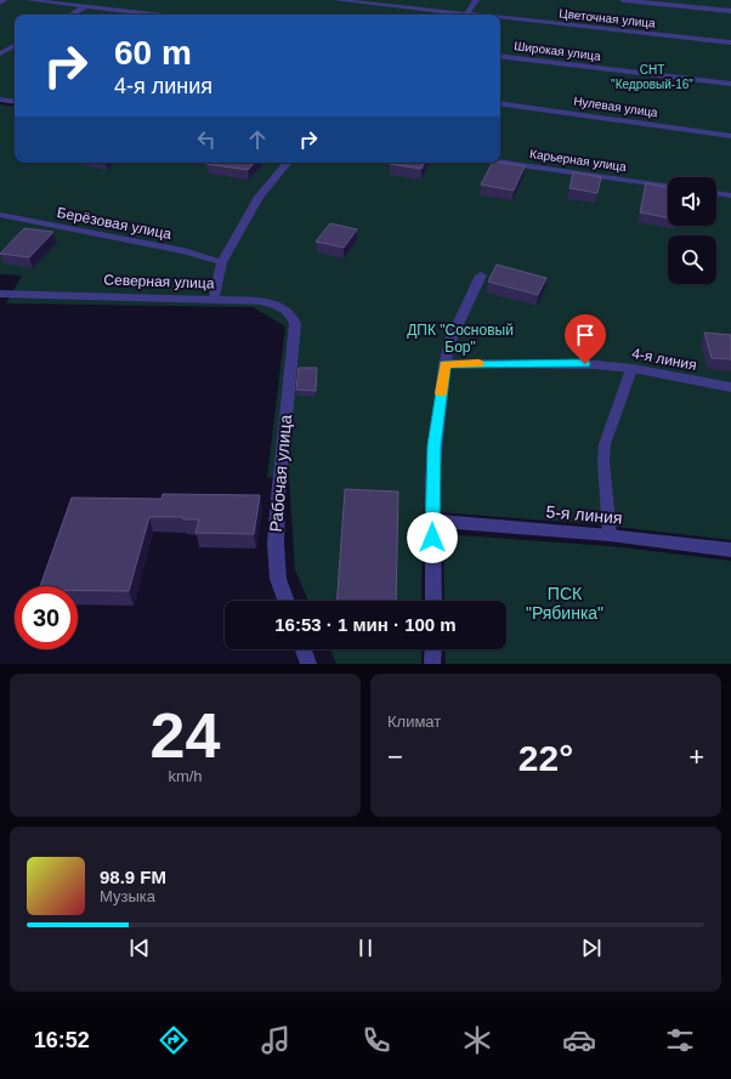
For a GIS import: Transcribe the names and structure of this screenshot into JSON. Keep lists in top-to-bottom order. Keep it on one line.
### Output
{"streets":{"street":["Цветочная улица","Широкая улица","Нулевая улица","Карьерная улица","Берёзовая улица","Северная улица","4-я линия","Рабочая улица","5-я линия"]},"crossings":[["Северная улица","Рабочая улица"]],"parks":["СНТ \"Кедровый-16\"","ДПК \"Сосновый Бор\"","ПСК \"Рябинка\""],"page":{"turn":["60 m","4-я линия"],"limit":"30","trip":"16:53 · 1 мин · 100 m","tile":[["24","km/h"],"Климат"],"heat":["−","22°","+"],"song":["98.9 FM","Музыка"],"tabs":"16:52"}}
